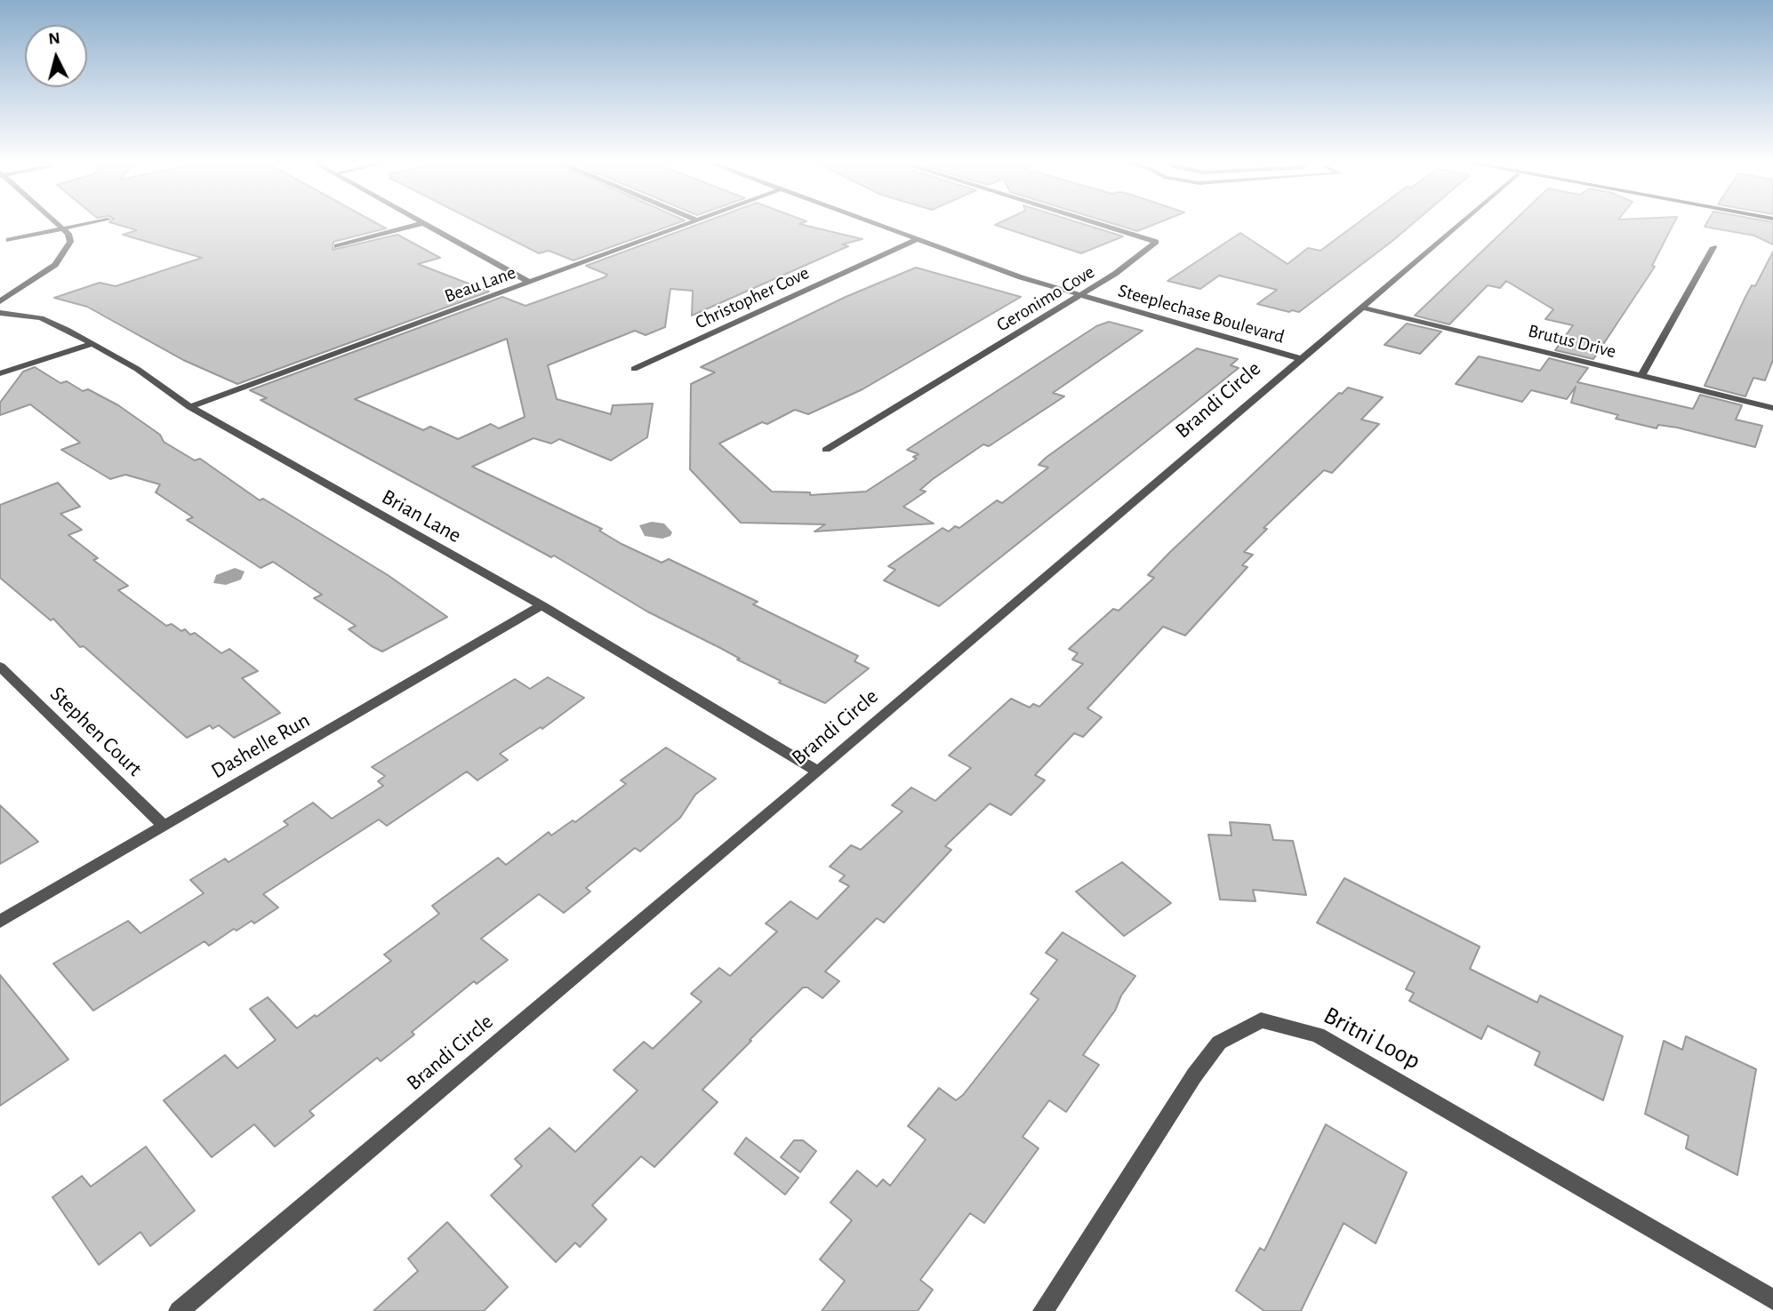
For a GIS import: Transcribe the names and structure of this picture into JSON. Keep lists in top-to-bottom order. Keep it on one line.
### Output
{"streets":{"street":["Beau Lane","Christopher Cove","Geronimo Cove","Steeplechase Boulevard","Brutus Drive","Brandi Circle","Brian Lane","Stephen Court","Dashelle Run","Britni Loop"]},"crossings":[["Beau Lane","Brian Lane"],["Christopher Cove","Steeplechase Boulevard"],["Geronimo Cove","Steeplechase Boulevard"],["Steeplechase Boulevard","Brandi Circle"],["Brutus Drive","Brandi Circle"],["Brandi Circle","Brian Lane"],["Brian Lane","Dashelle Run"],["Stephen Court","Dashelle Run"]],"north":"top"}
